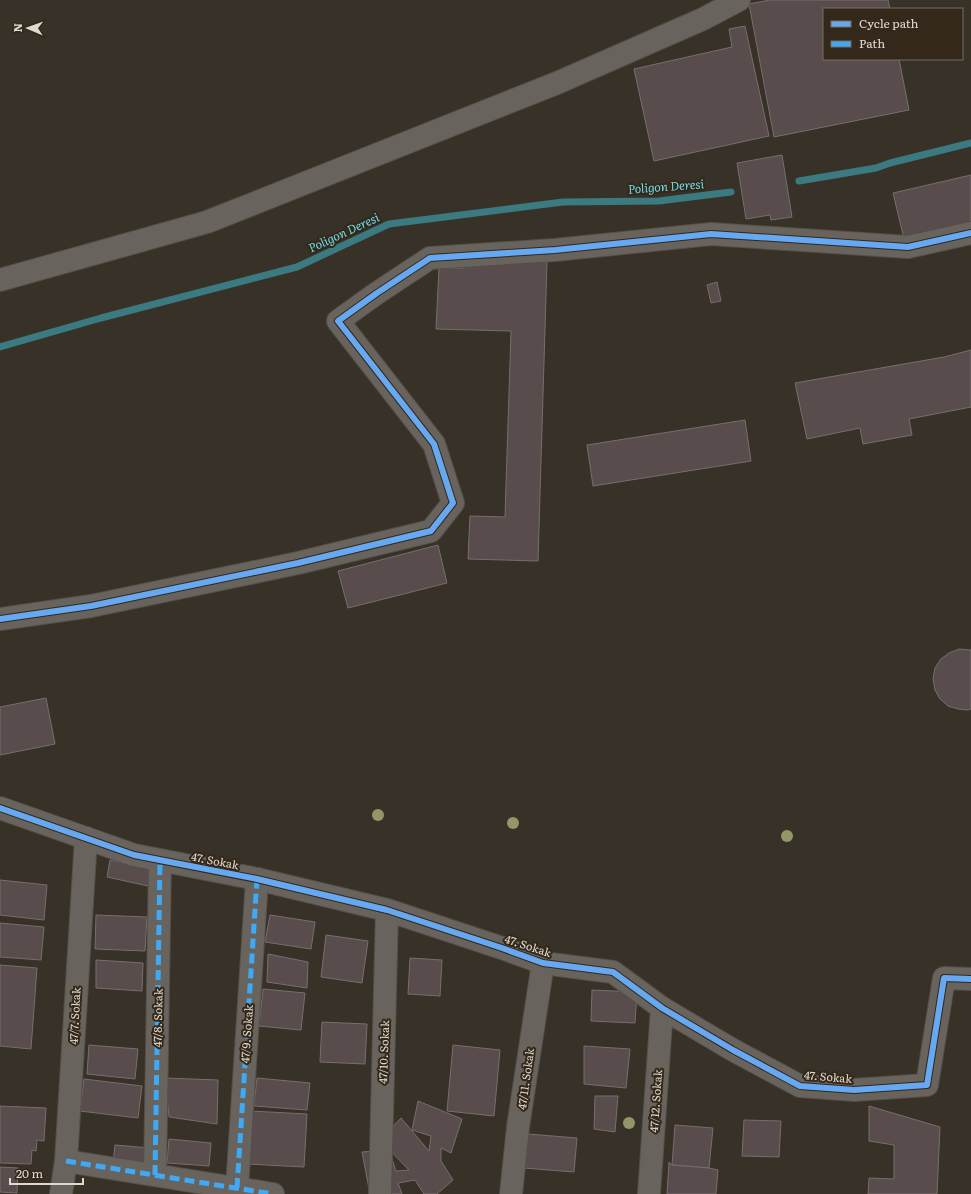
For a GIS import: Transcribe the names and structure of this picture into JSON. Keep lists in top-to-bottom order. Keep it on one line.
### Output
{"streets":{"street":["47. Sokak","47/7. Sokak","47/8. Sokak","47/9. Sokak","47/10. Sokak","47/11. Sokak","47/12. Sokak"]},"crossings":[["47. Sokak","47/7. Sokak"],["47. Sokak","47/8. Sokak"],["47. Sokak","47/9. Sokak"],["47. Sokak","47/10. Sokak"],["47. Sokak","47/11. Sokak"],["47. Sokak","47/12. Sokak"]],"water":["Poligon Deresi"],"legend":["Cycle path","Path"],"scale_bar":"20 m","north":"left"}
